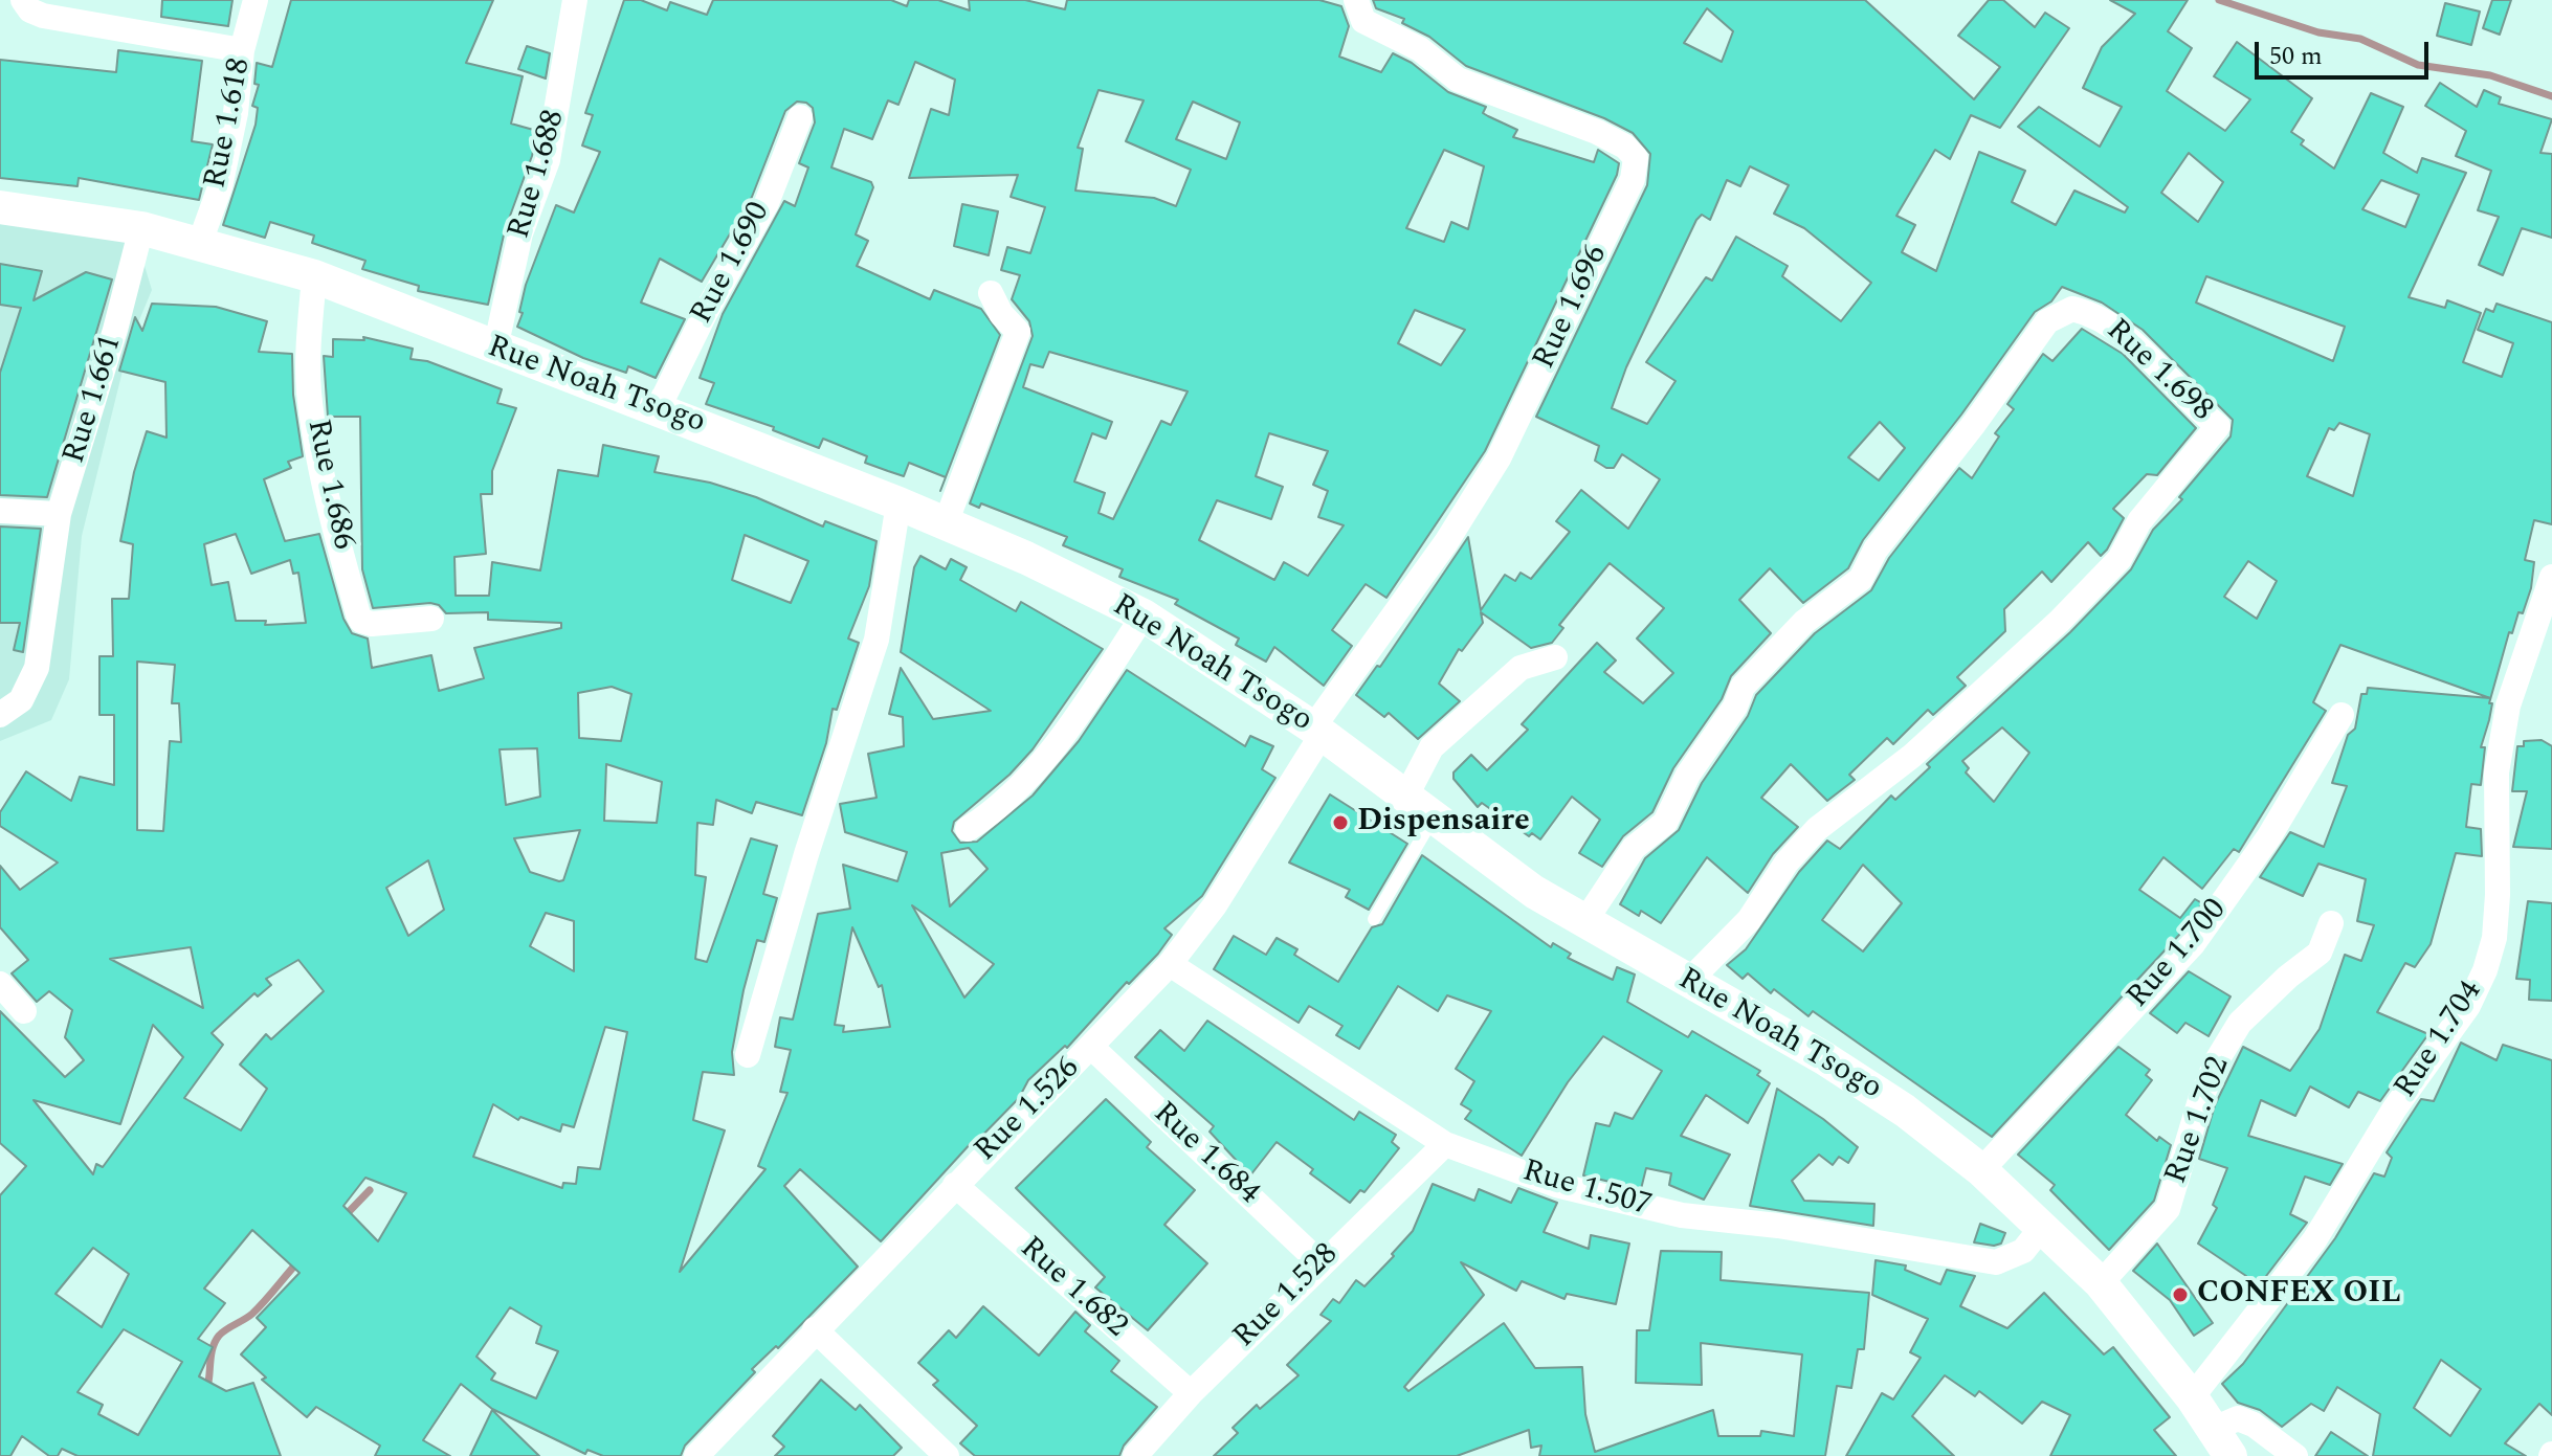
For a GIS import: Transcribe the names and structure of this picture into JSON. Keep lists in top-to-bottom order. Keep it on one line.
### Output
{"streets":{"main road":["Rue Noah Tsogo"],"street":["Rue 1.618","Rue 1.688","Rue 1.690","Rue 1.696","Rue 1.698","Rue 1.661","Rue 1.686","Rue 1.700","Rue 1.704","Rue 1.526","Rue 1.702","Rue 1.684","Rue 1.507","Rue 1.682","Rue 1.528"]},"crossings":[["Rue 1.618","Rue Noah Tsogo"],["Rue 1.688","Rue Noah Tsogo"],["Rue 1.690","Rue Noah Tsogo"],["Rue 1.696","Rue Noah Tsogo"],["Rue 1.696","Rue 1.526"],["Rue 1.698","Rue Noah Tsogo"],["Rue Noah Tsogo","Rue 1.661"],["Rue Noah Tsogo","Rue 1.686"],["Rue Noah Tsogo","Rue 1.700"],["Rue Noah Tsogo","Rue 1.704"],["Rue Noah Tsogo","Rue 1.526"],["Rue Noah Tsogo","Rue 1.702"],["Rue Noah Tsogo","Rue 1.507"],["Rue 1.526","Rue 1.684"],["Rue 1.526","Rue 1.507"],["Rue 1.526","Rue 1.682"],["Rue 1.684","Rue 1.528"],["Rue 1.507","Rue 1.528"],["Rue 1.682","Rue 1.528"]],"places":["Dispensaire","CONFEX OIL"],"scale_bar":"50 m"}
